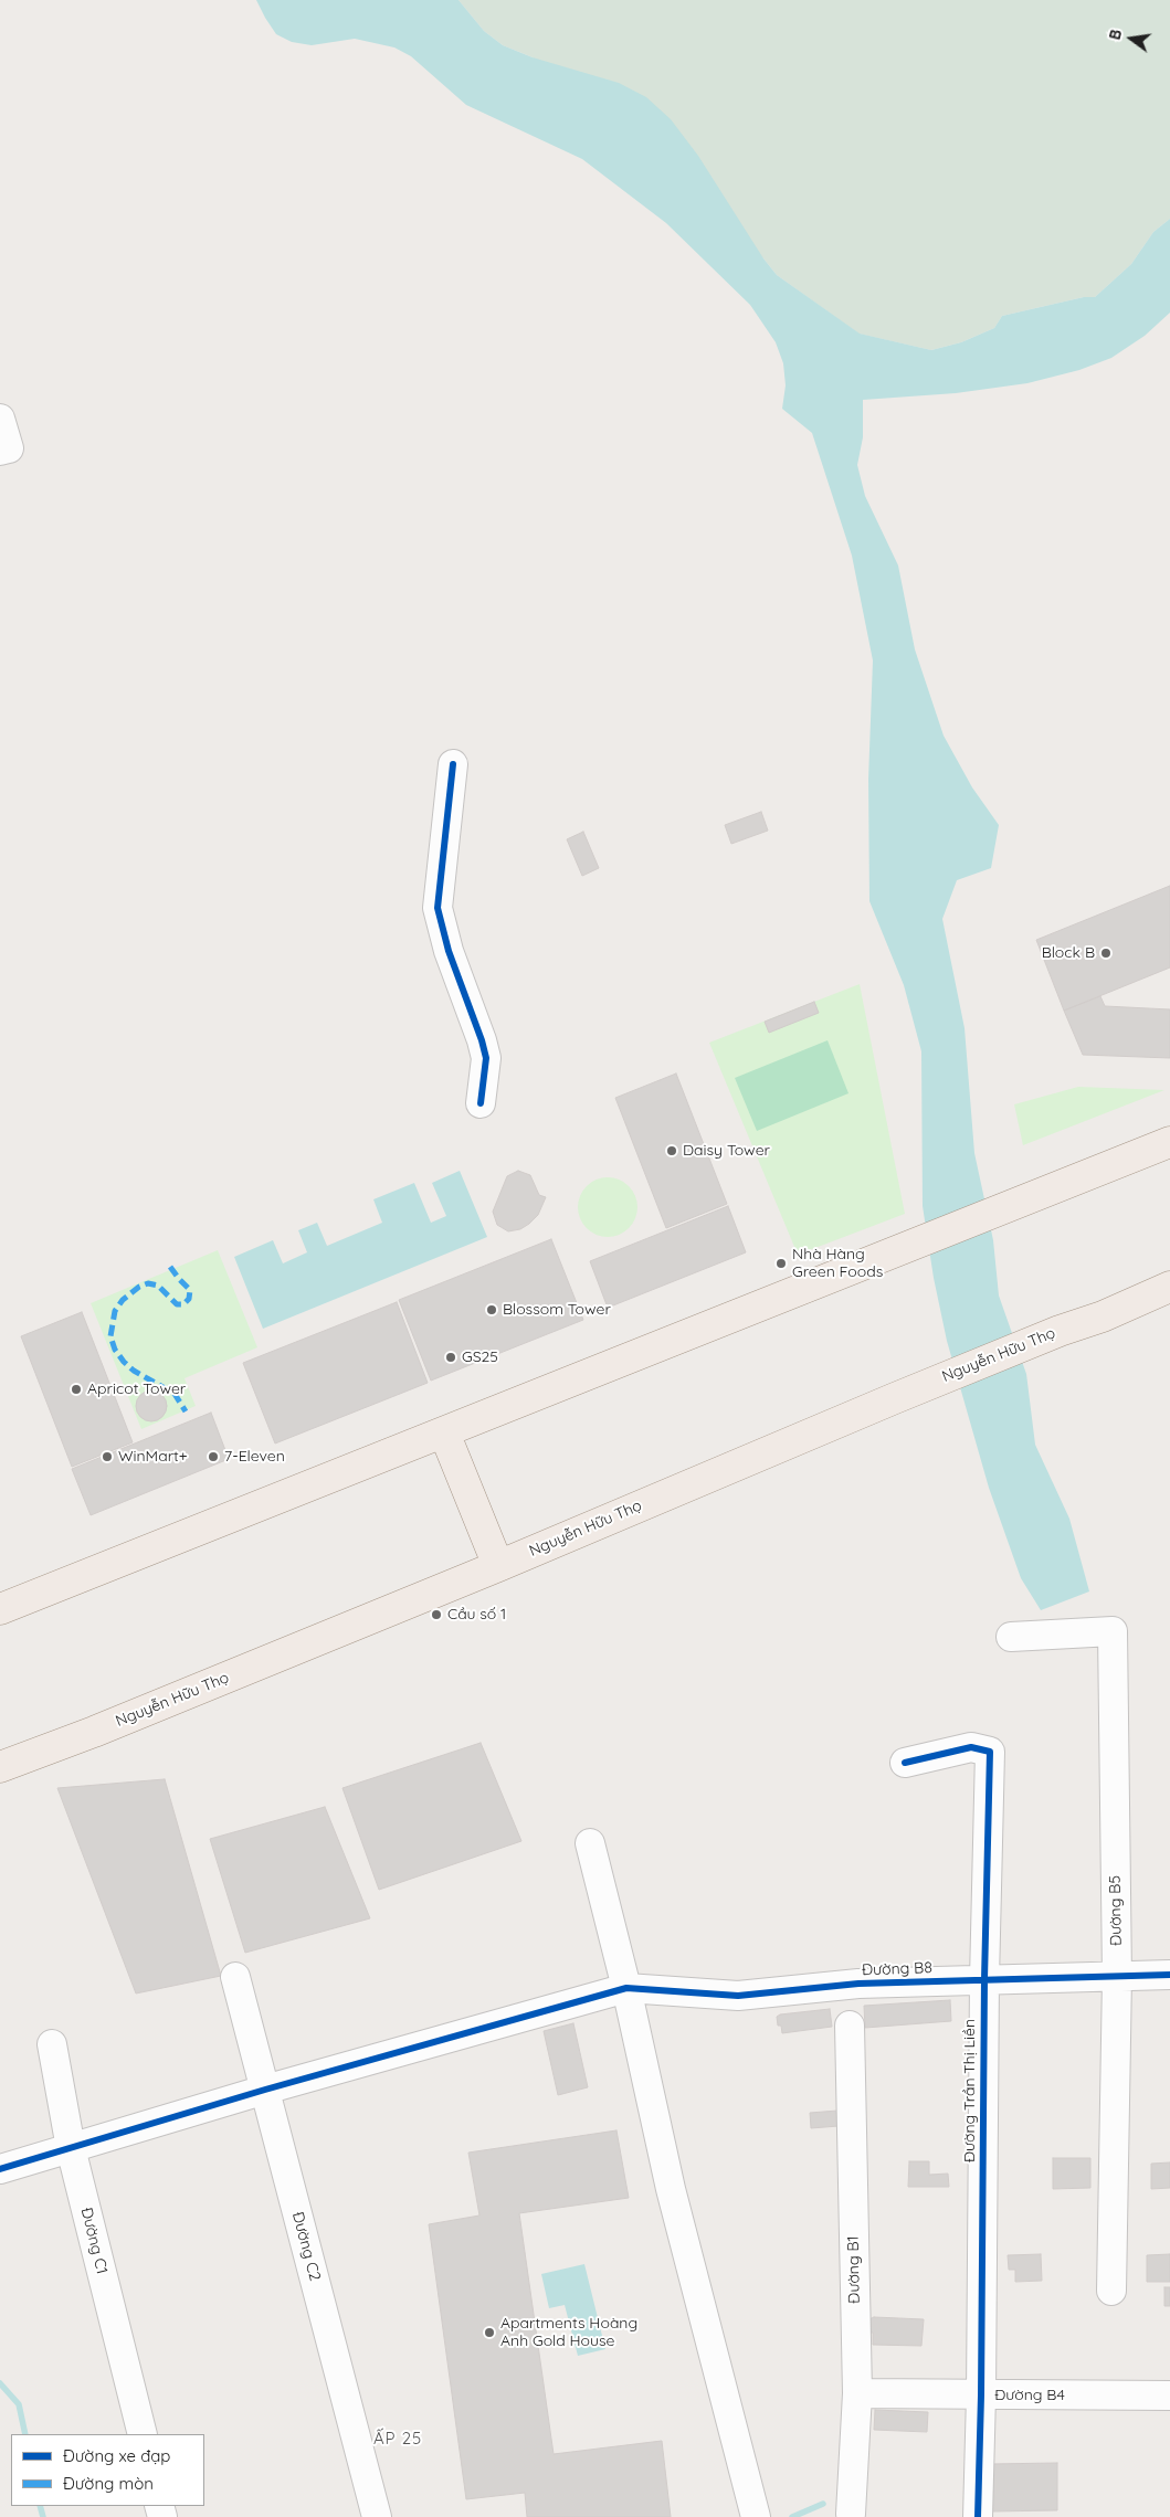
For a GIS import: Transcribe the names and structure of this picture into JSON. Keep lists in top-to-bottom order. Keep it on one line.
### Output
{"streets":{"main road":["Nguyễn Hữu Thọ"],"street":["Đường B5","Đường B8","Đường Trần Thị Liền","Đường C1","Đường C2","Đường B1","Đường B4"]},"crossings":[["Đường B5","Đường B8"],["Đường B8","Đường Trần Thị Liền"],["Đường B8","Đường C1"],["Đường B8","Đường C2"],["Đường Trần Thị Liền","Đường B4"],["Đường B1","Đường B4"]],"districts":["ẤP 25"],"places":["Block B","Daisy Tower","Nhà Hàng Green Foods","Blossom Tower","GS25","Apricot Tower","WinMart+","7-Eleven","Cầu số 1","Apartments Hoàng Anh Gold House"],"legend":["Đường xe đạp","Đường mòn"],"north":"left"}
